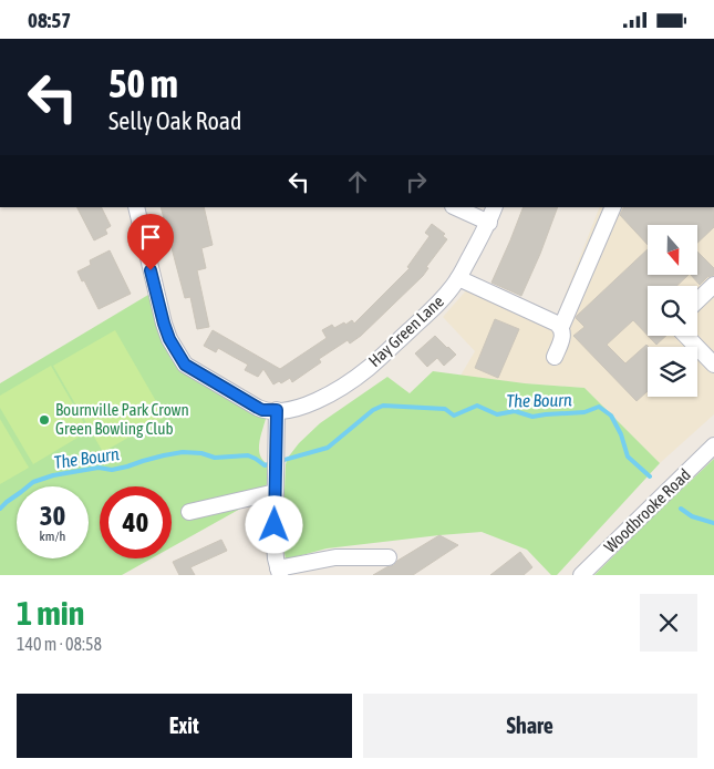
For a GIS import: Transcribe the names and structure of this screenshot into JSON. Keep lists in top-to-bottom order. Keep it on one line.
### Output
{"streets":{"street":["Hay Green Lane","Woodbrooke Road"]},"water":["The Bourn"],"places":["Bournville Park Crown Green Bowling Club"],"north":"bottom","page":{"status":"08:57","turn":["50 m","Selly Oak Road"],"speed":"30 km/h","limit":"40","heading":["1 min","140 m · 08:58"],"buttons":["Exit","Share"]}}
